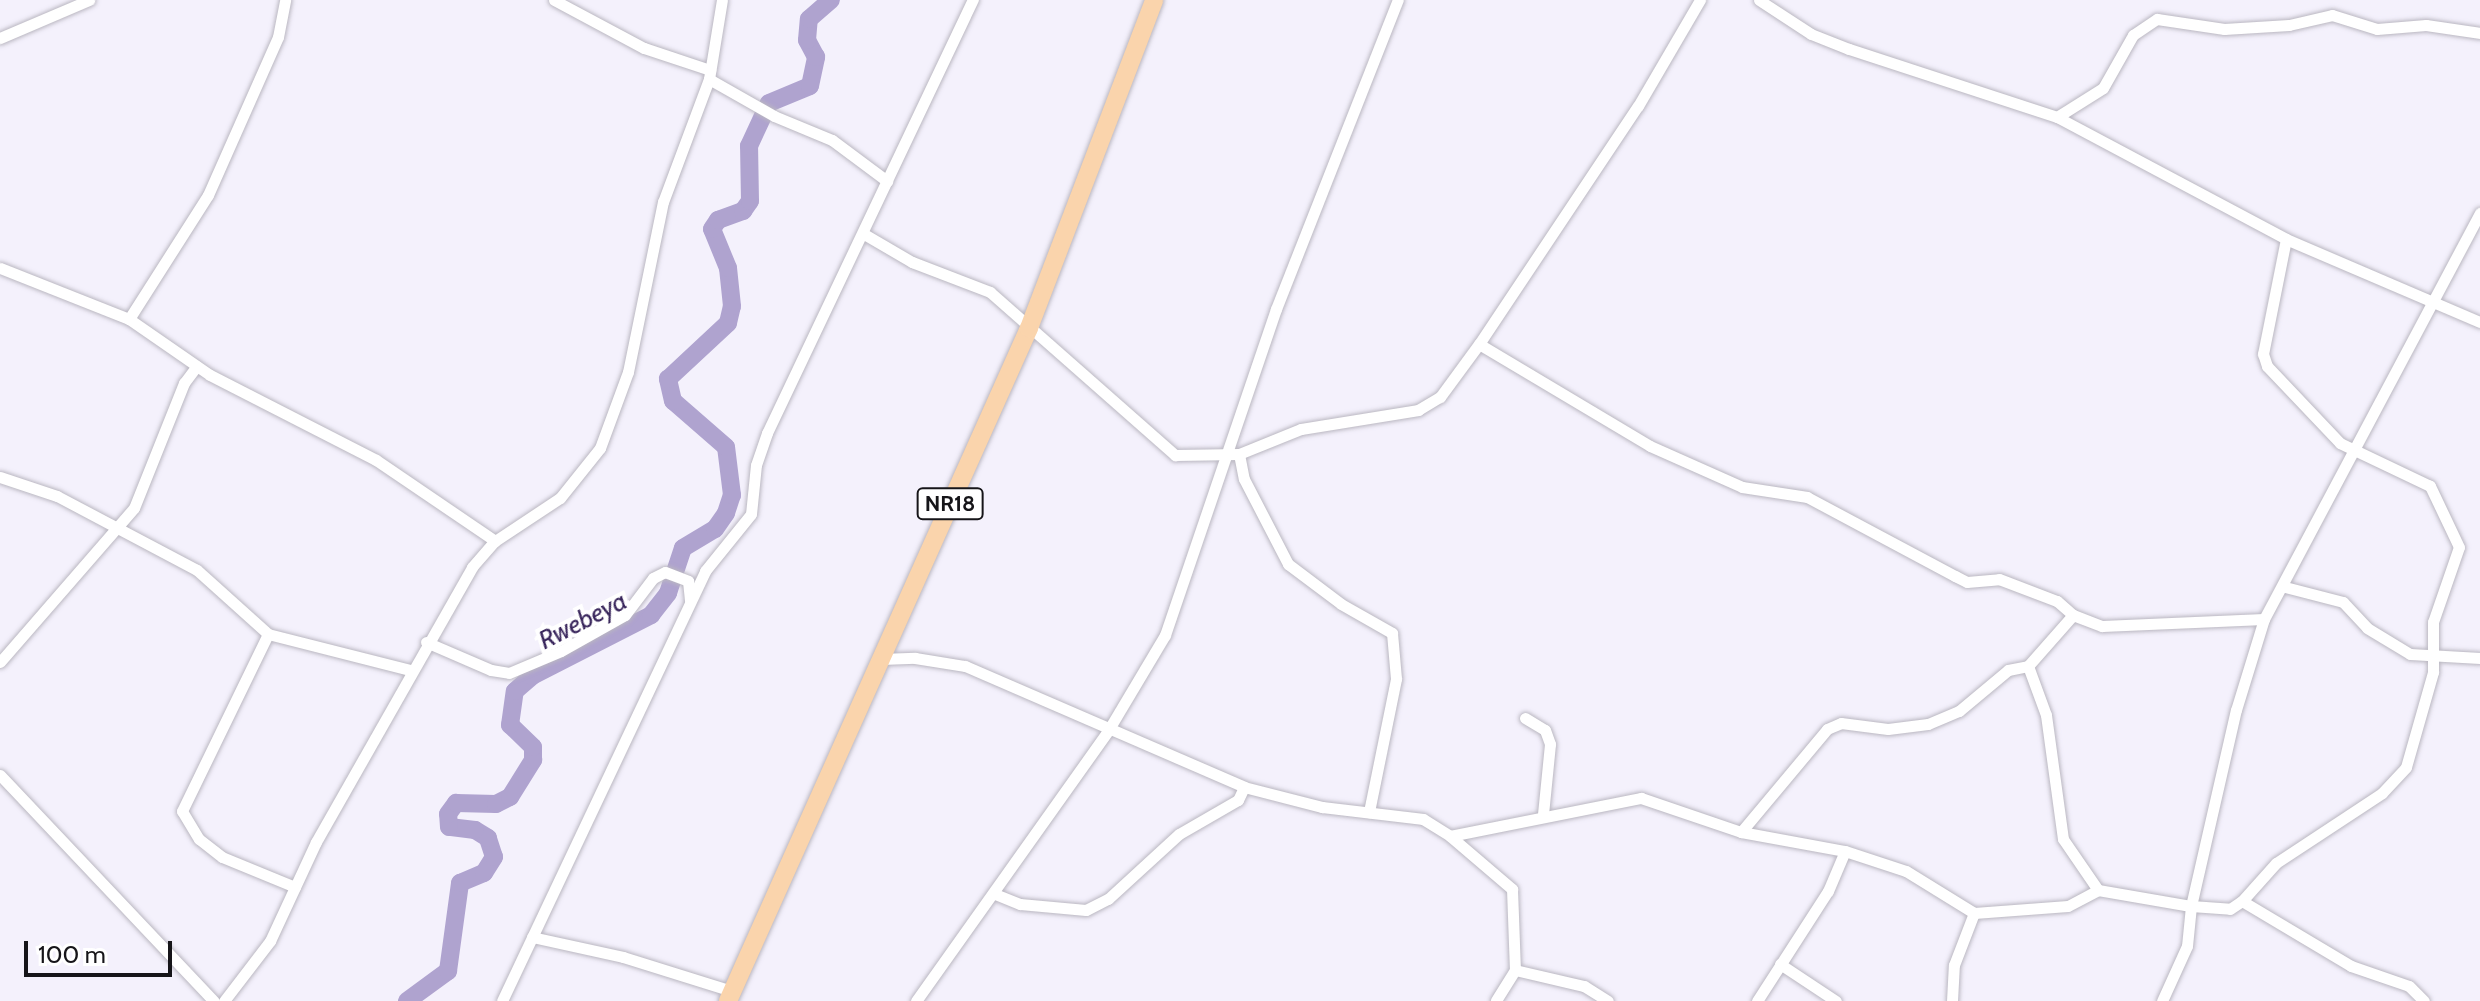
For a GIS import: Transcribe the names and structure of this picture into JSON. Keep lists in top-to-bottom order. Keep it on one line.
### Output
{"streets":{"main road":["NR18"]},"water":["Rwebeya"],"scale_bar":"100 m"}
